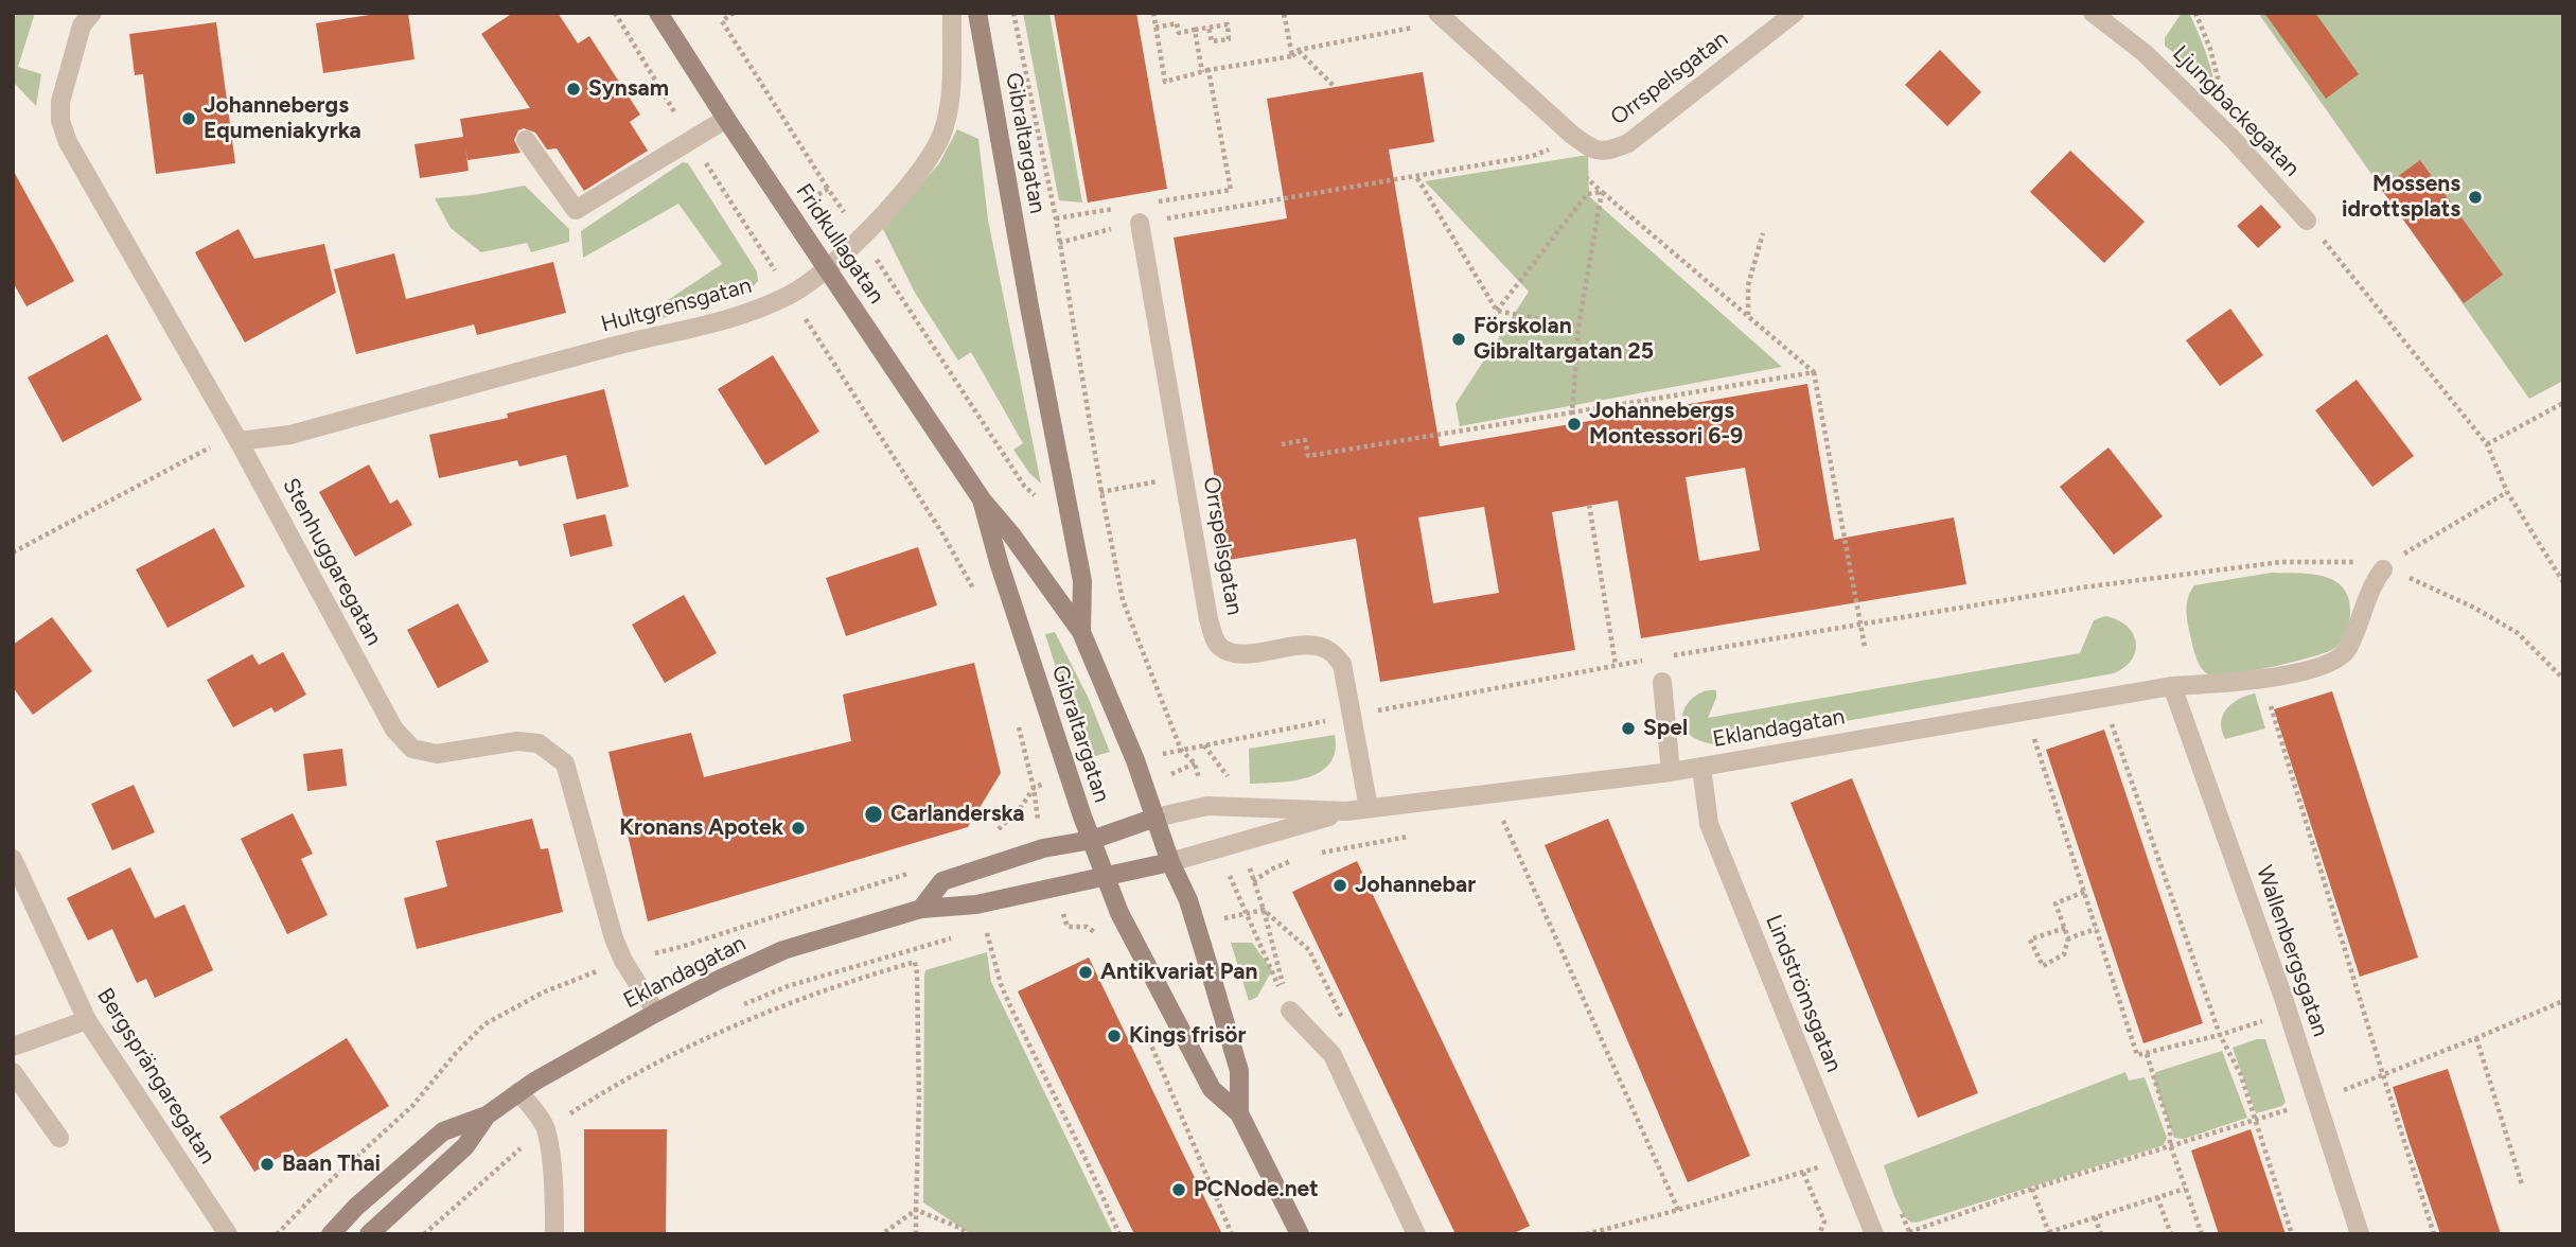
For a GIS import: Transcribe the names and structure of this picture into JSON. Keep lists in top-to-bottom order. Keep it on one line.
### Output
{"streets":{"street":["Orrspelsgatan","Ljungbackegatan","Gibraltargatan","Fridkullagatan","Hultgrensgatan","Stenhuggaregatan","Eklandagatan","Wallenbergsgatan","Lindströmsgatan","Bergsprängaregatan"]},"crossings":[["Orrspelsgatan","Eklandagatan"],["Gibraltargatan","Fridkullagatan"],["Gibraltargatan","Eklandagatan"],["Fridkullagatan","Hultgrensgatan"],["Hultgrensgatan","Stenhuggaregatan"],["Stenhuggaregatan","Eklandagatan"],["Eklandagatan","Wallenbergsgatan"],["Eklandagatan","Lindströmsgatan"]],"places":["Synsam","Johannebergs Equmeniakyrka","Mossens idrottsplats","Förskolan Gibraltargatan 25","Johannebergs Montessori 6-9","Spel","Carlanderska","Kronans Apotek","Johannebar","Antikvariat Pan","Kings frisör","Baan Thai","PCNode.net"]}
